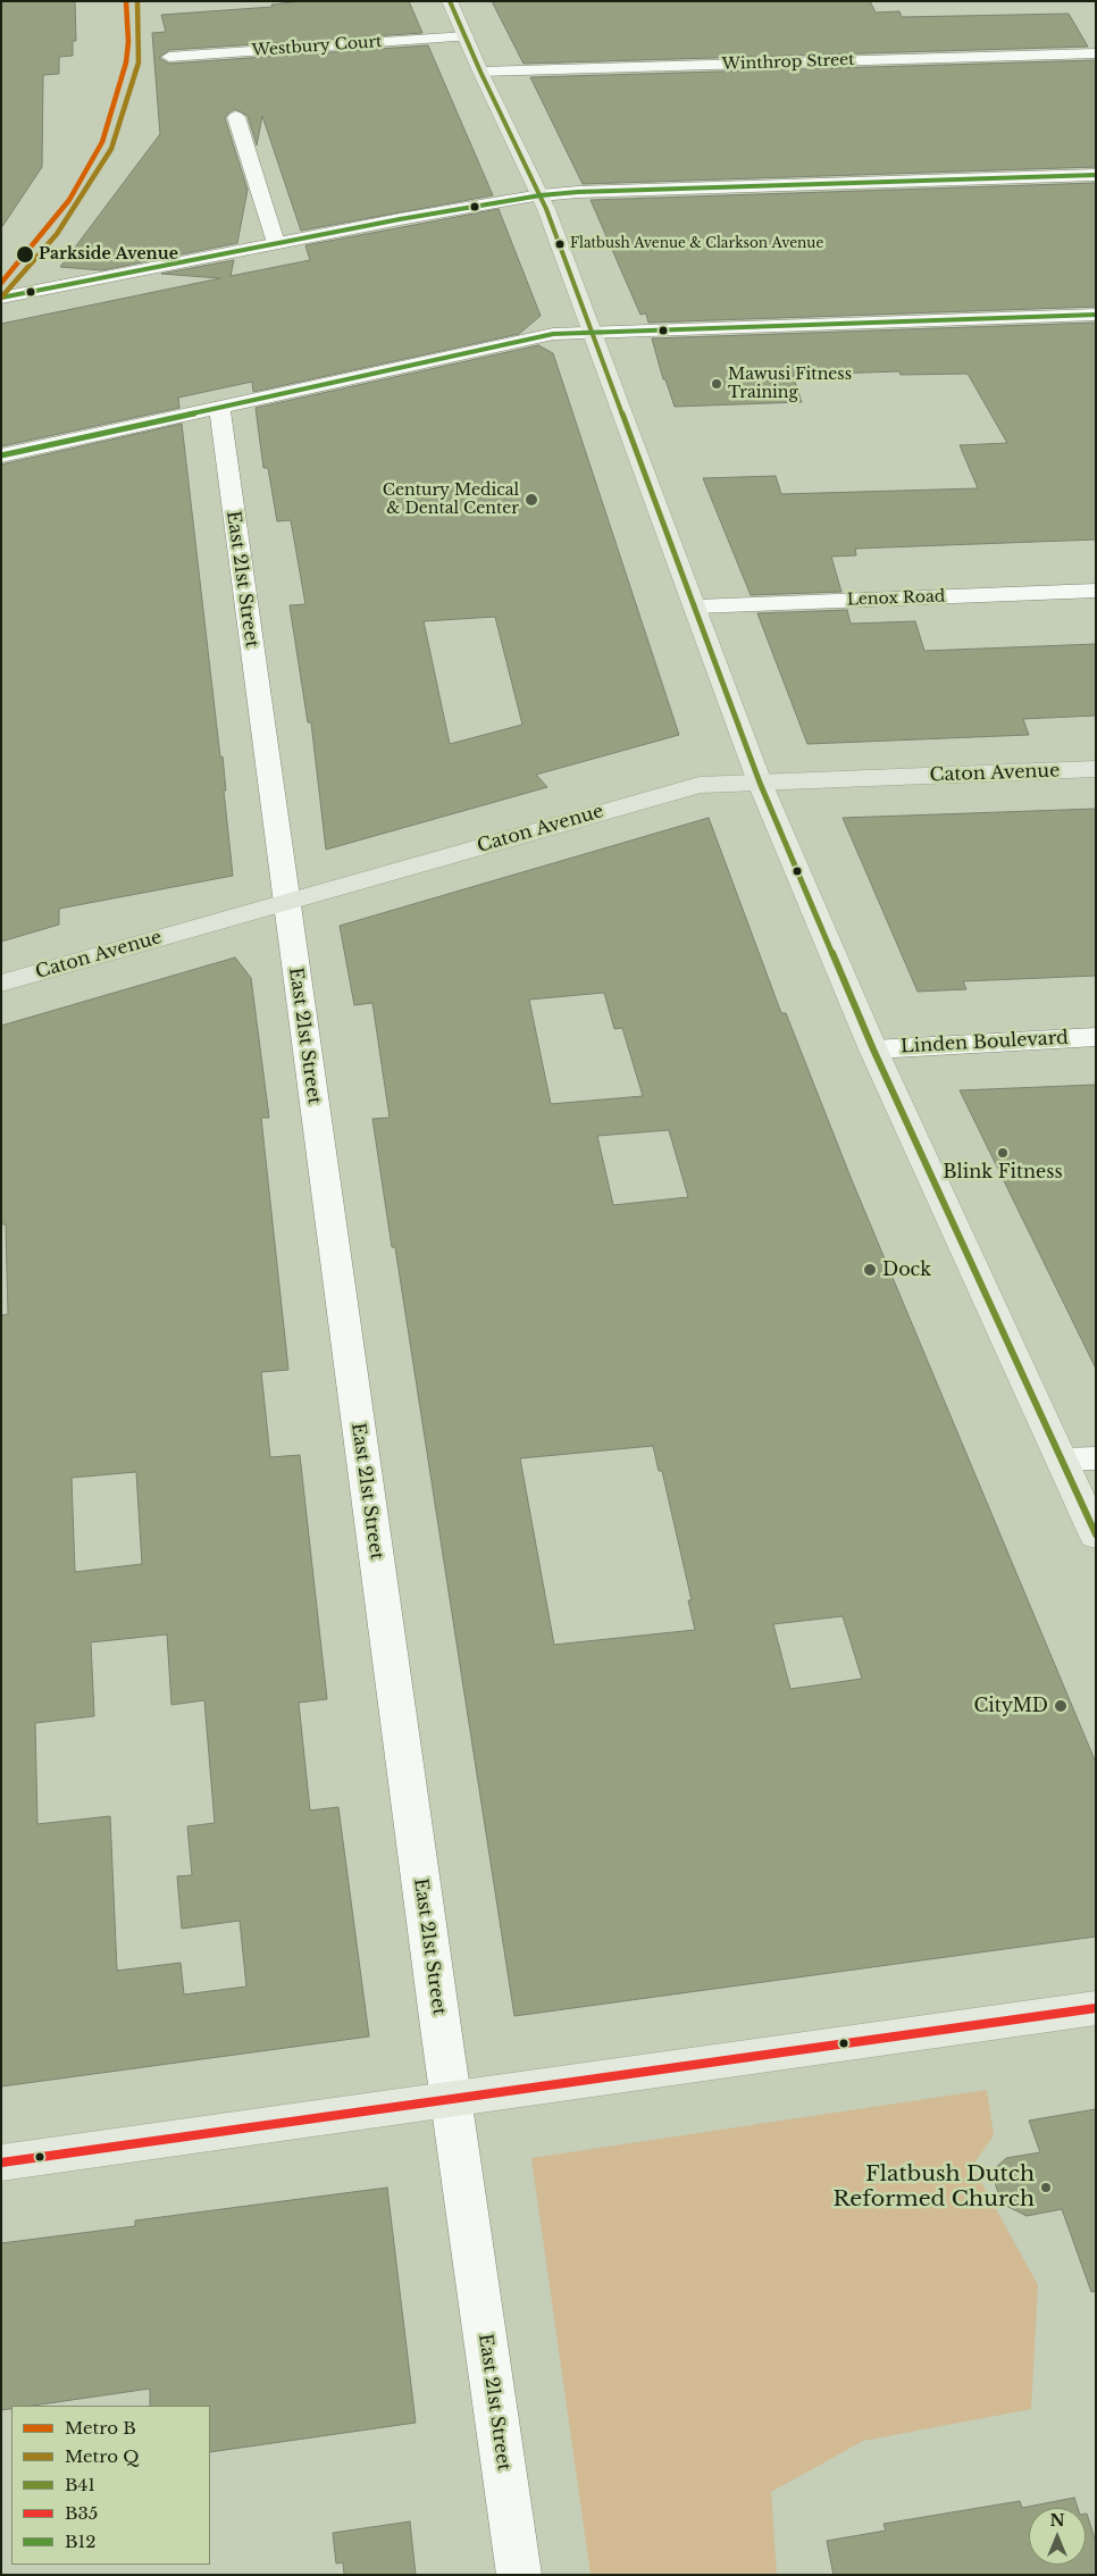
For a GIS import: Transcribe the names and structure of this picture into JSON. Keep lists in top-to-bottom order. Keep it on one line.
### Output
{"streets":{"highway":["Caton Avenue"],"street":["Westbury Court","Winthrop Street","East 21st Street","Lenox Road","Linden Boulevard"]},"crossings":[["East 21st Street","Caton Avenue"]],"places":["Flatbush Avenue & Clarkson Avenue","Parkside Avenue","Mawusi Fitness Training","Century Medical & Dental Center","Blink Fitness","Dock","CityMD","Flatbush Dutch Reformed Church"],"lines":["metro line B","metro line Q","transit line B41","transit line B12","transit line B35"],"legend":["Metro B","Metro Q","B41","B35","B12"],"north":"top"}
